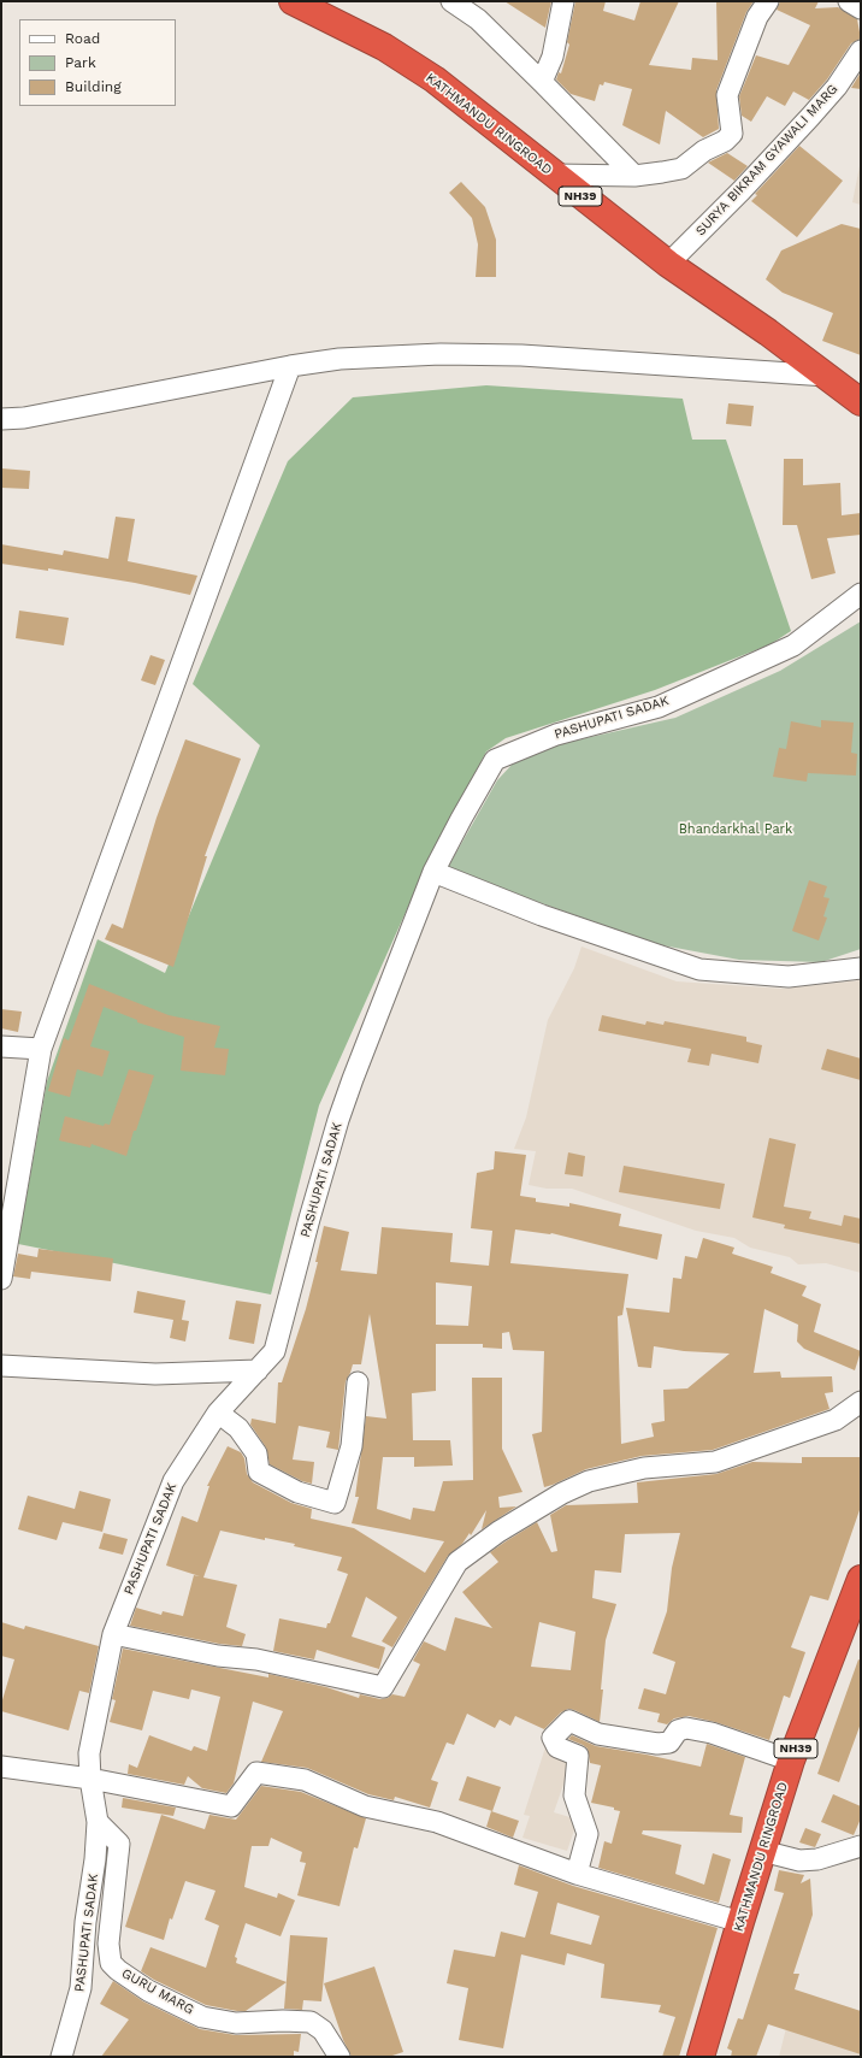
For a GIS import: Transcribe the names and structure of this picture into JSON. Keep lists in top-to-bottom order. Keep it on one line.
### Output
{"streets":{"highway":["KATHMANDU RINGROAD","NH39"],"street":["SURYA BIKRAM GYAWALI MARG","PASHUPATI SADAK","GURU MARG"]},"crossings":[["KATHMANDU RINGROAD","SURYA BIKRAM GYAWALI MARG"],["PASHUPATI SADAK","GURU MARG"]],"parks":["Bhandarkhal Park"],"legend":["Road","Park","Building"]}
